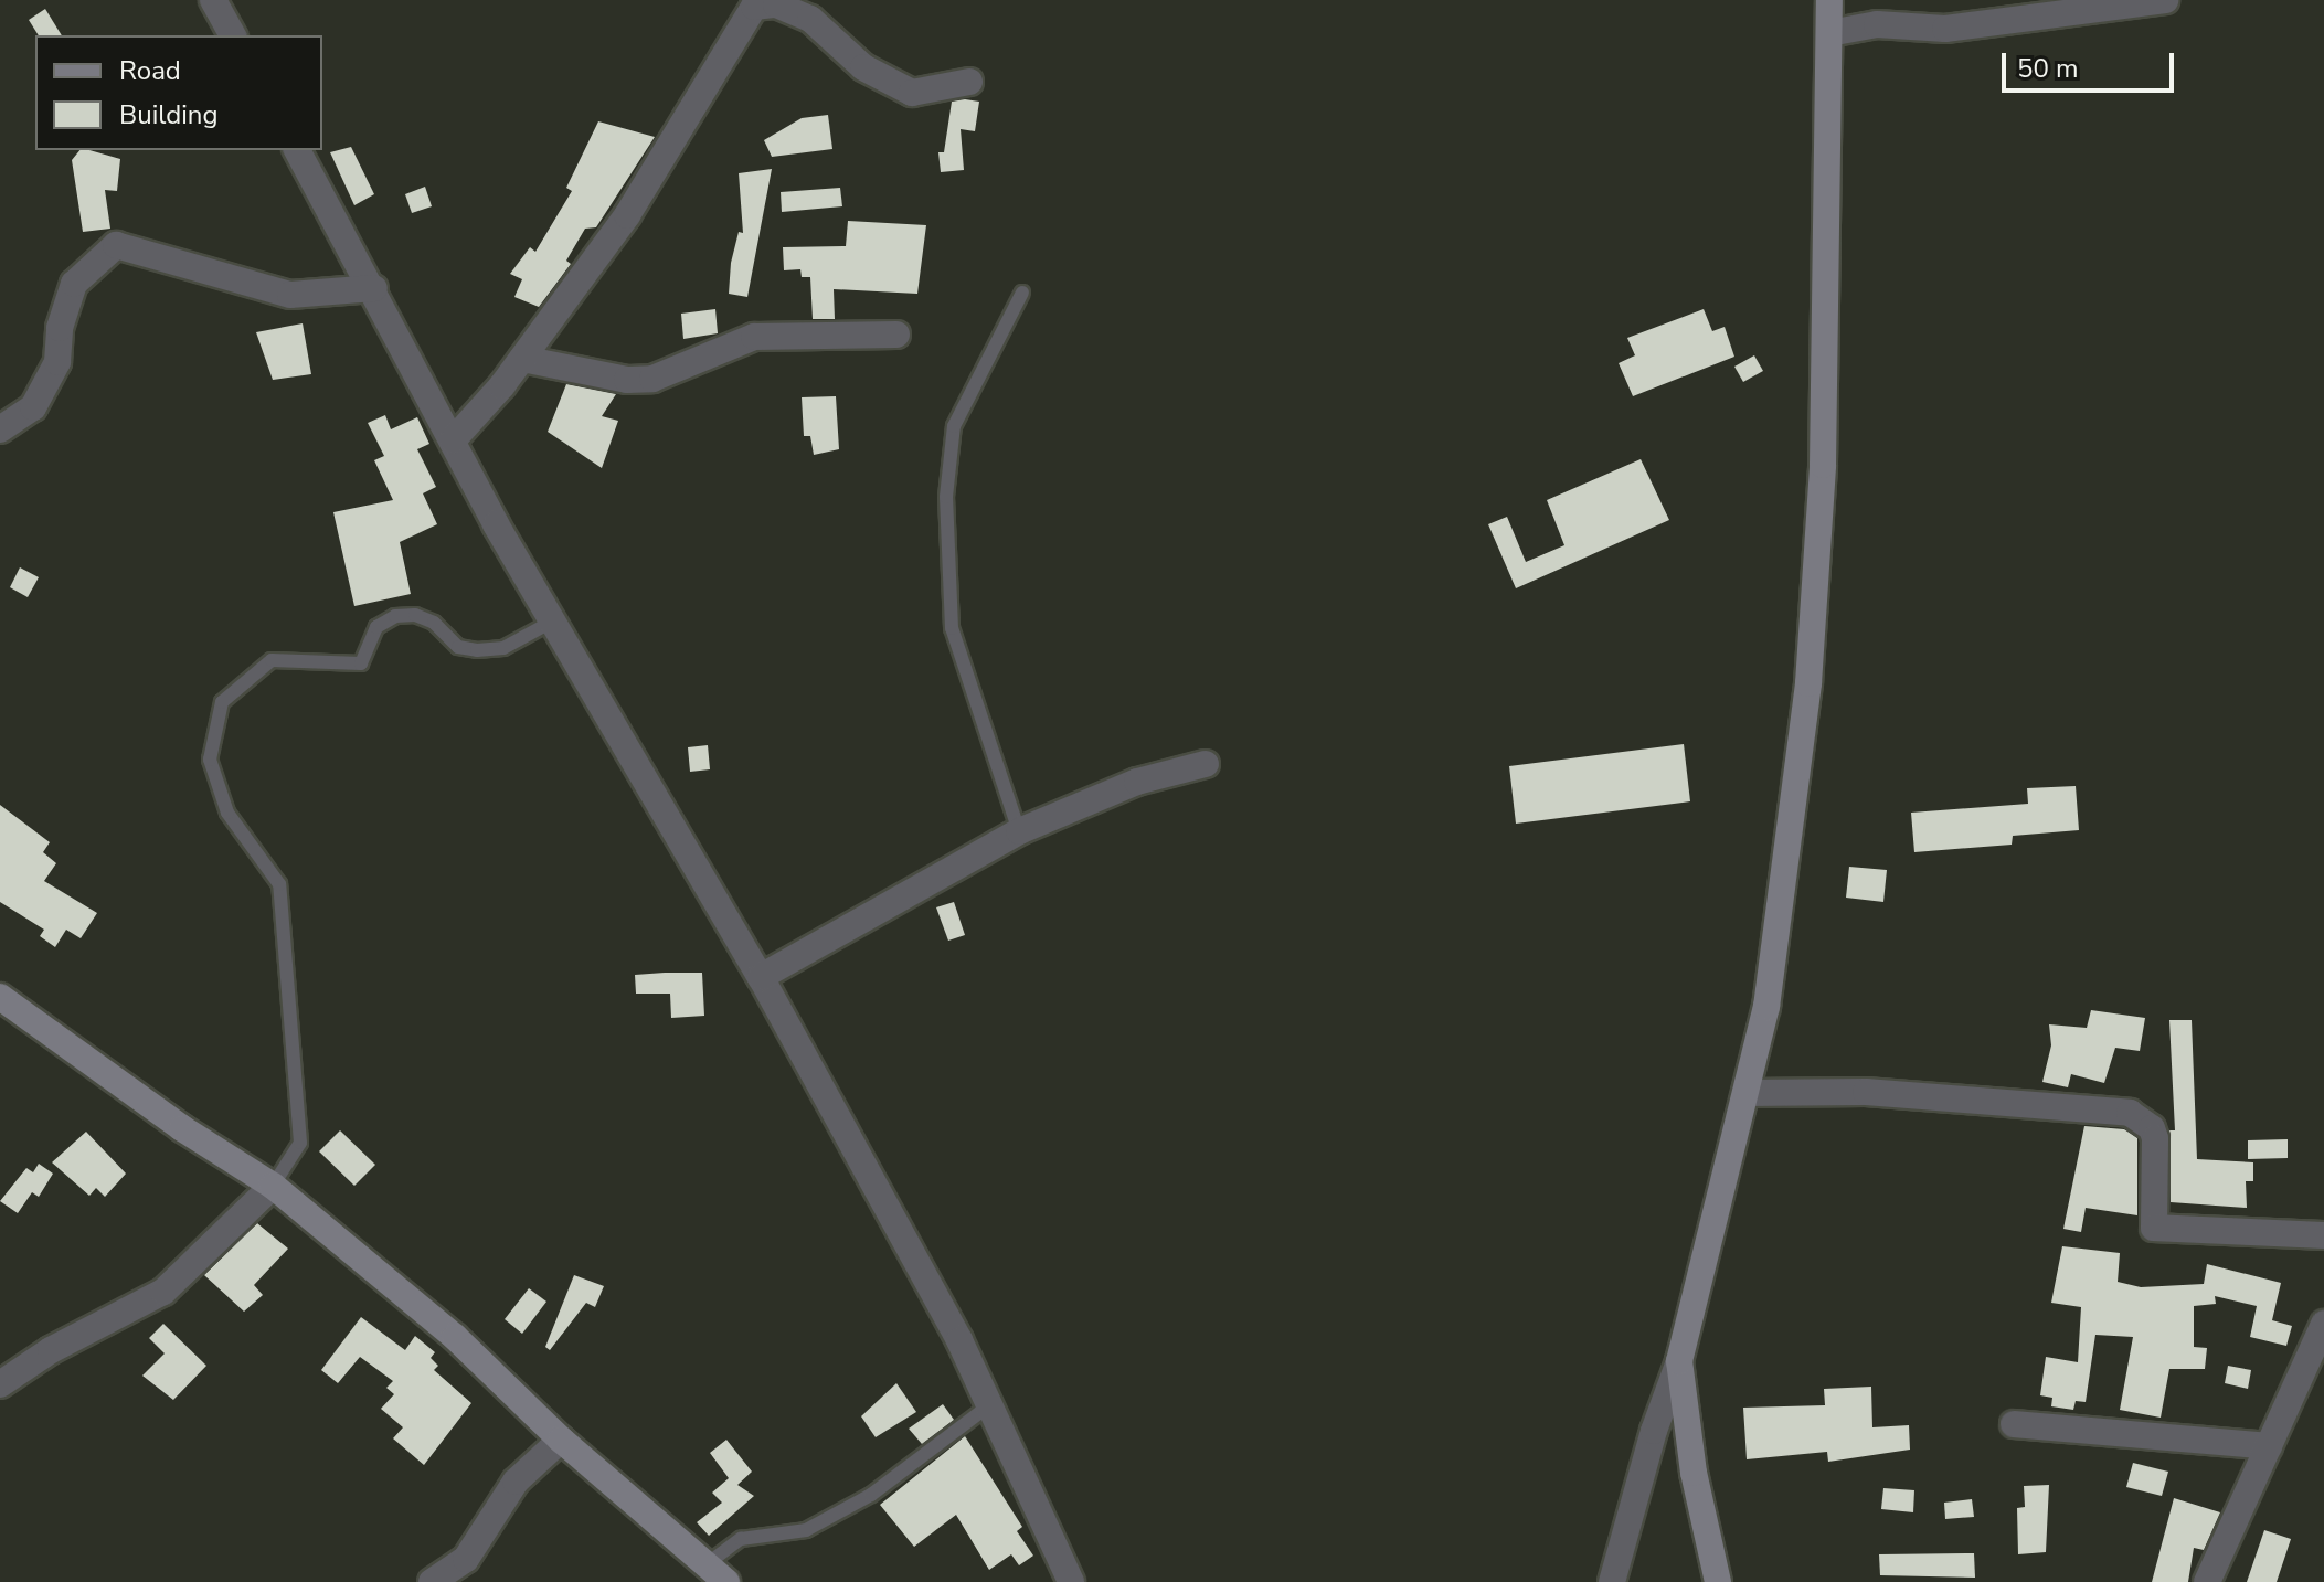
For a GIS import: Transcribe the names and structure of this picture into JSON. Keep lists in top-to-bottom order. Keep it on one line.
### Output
{"legend":["Road","Building"],"scale_bar":"50 m"}
